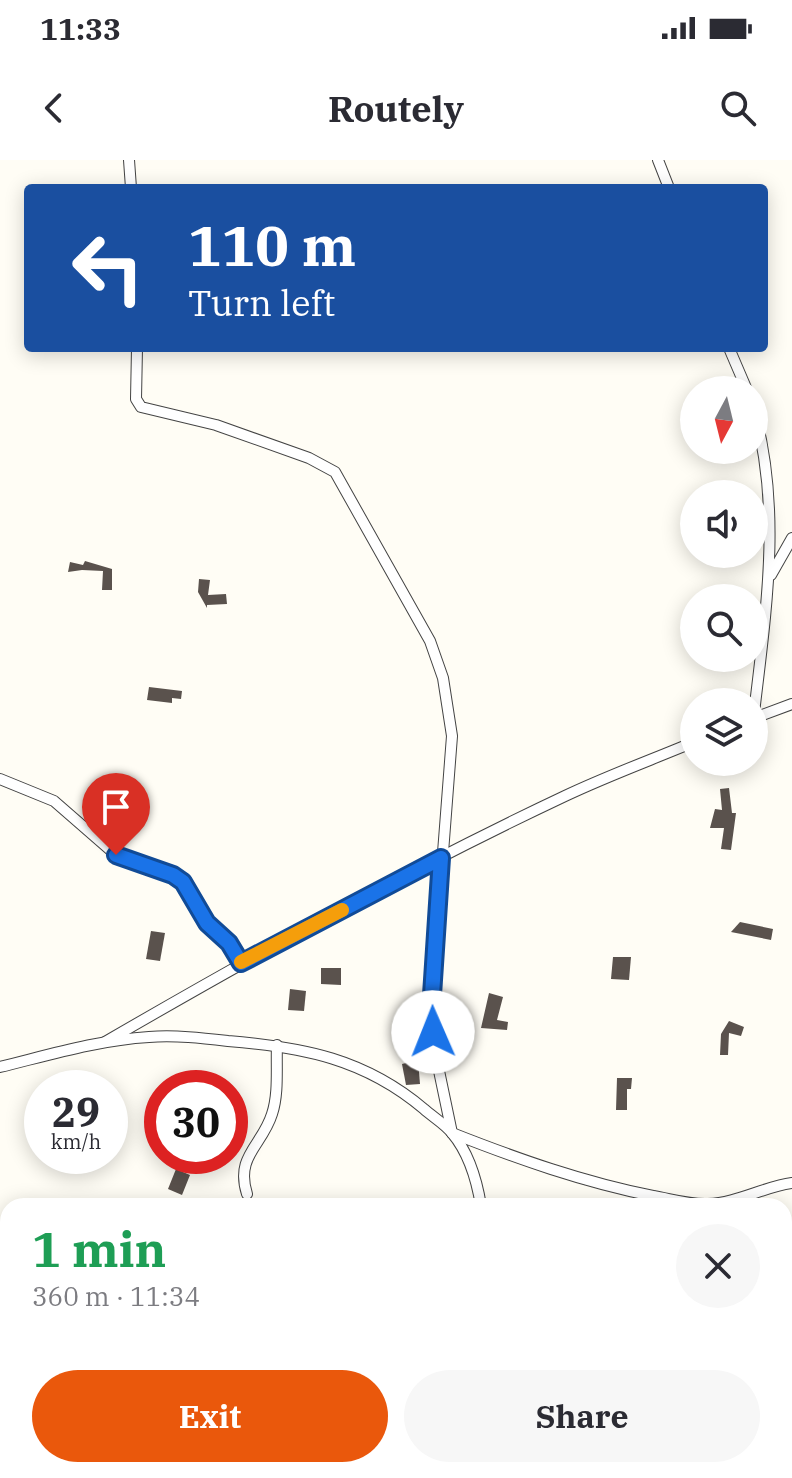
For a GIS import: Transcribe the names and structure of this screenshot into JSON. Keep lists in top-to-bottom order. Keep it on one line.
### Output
{"north":"bottom","page":{"status":"11:33","header":"Routely","turn":["110 m","Turn left"],"speed":"29 km/h","limit":"30","heading":["1 min","360 m · 11:34"],"buttons":["Exit","Share"]}}
